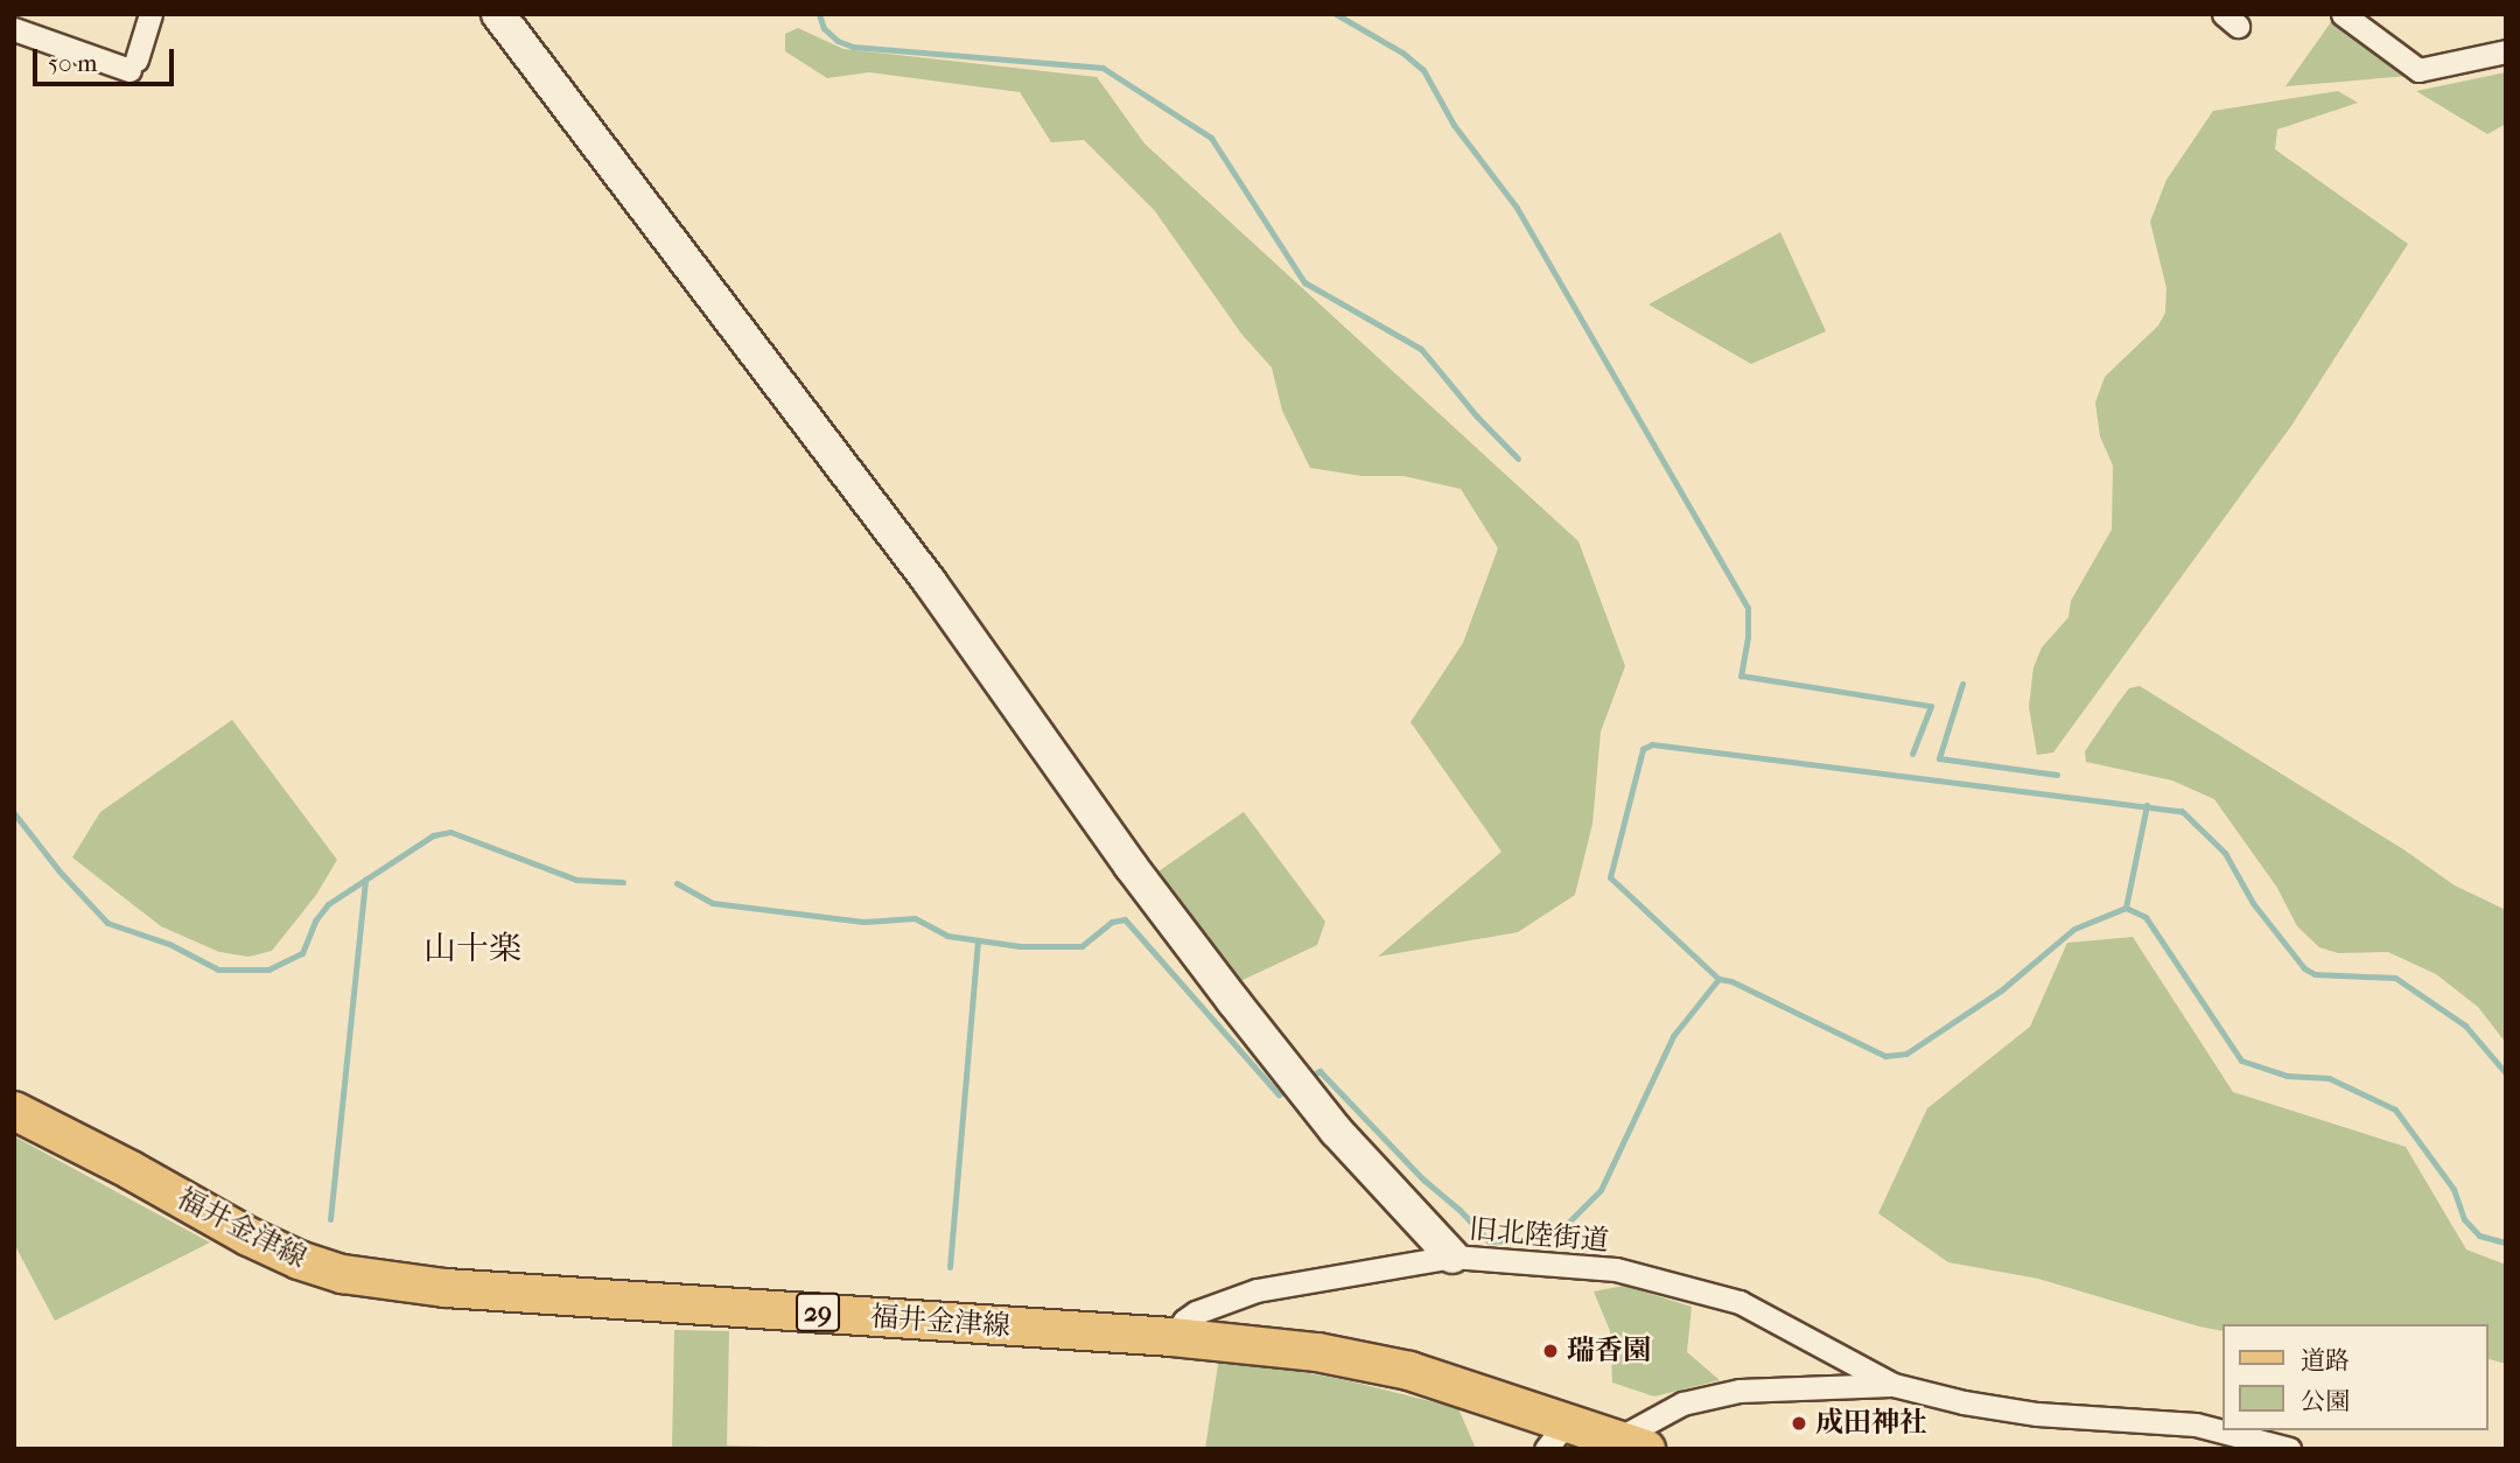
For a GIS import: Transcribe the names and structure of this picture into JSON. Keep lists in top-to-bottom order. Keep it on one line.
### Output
{"streets":{"main road":["福井金津線","29"],"street":["旧北陸街道"]},"crossings":[["福井金津線","旧北陸街道"]],"districts":["山十楽"],"places":["瑞香園","成田神社"],"legend":["道路","公園"],"scale_bar":"50 m"}
